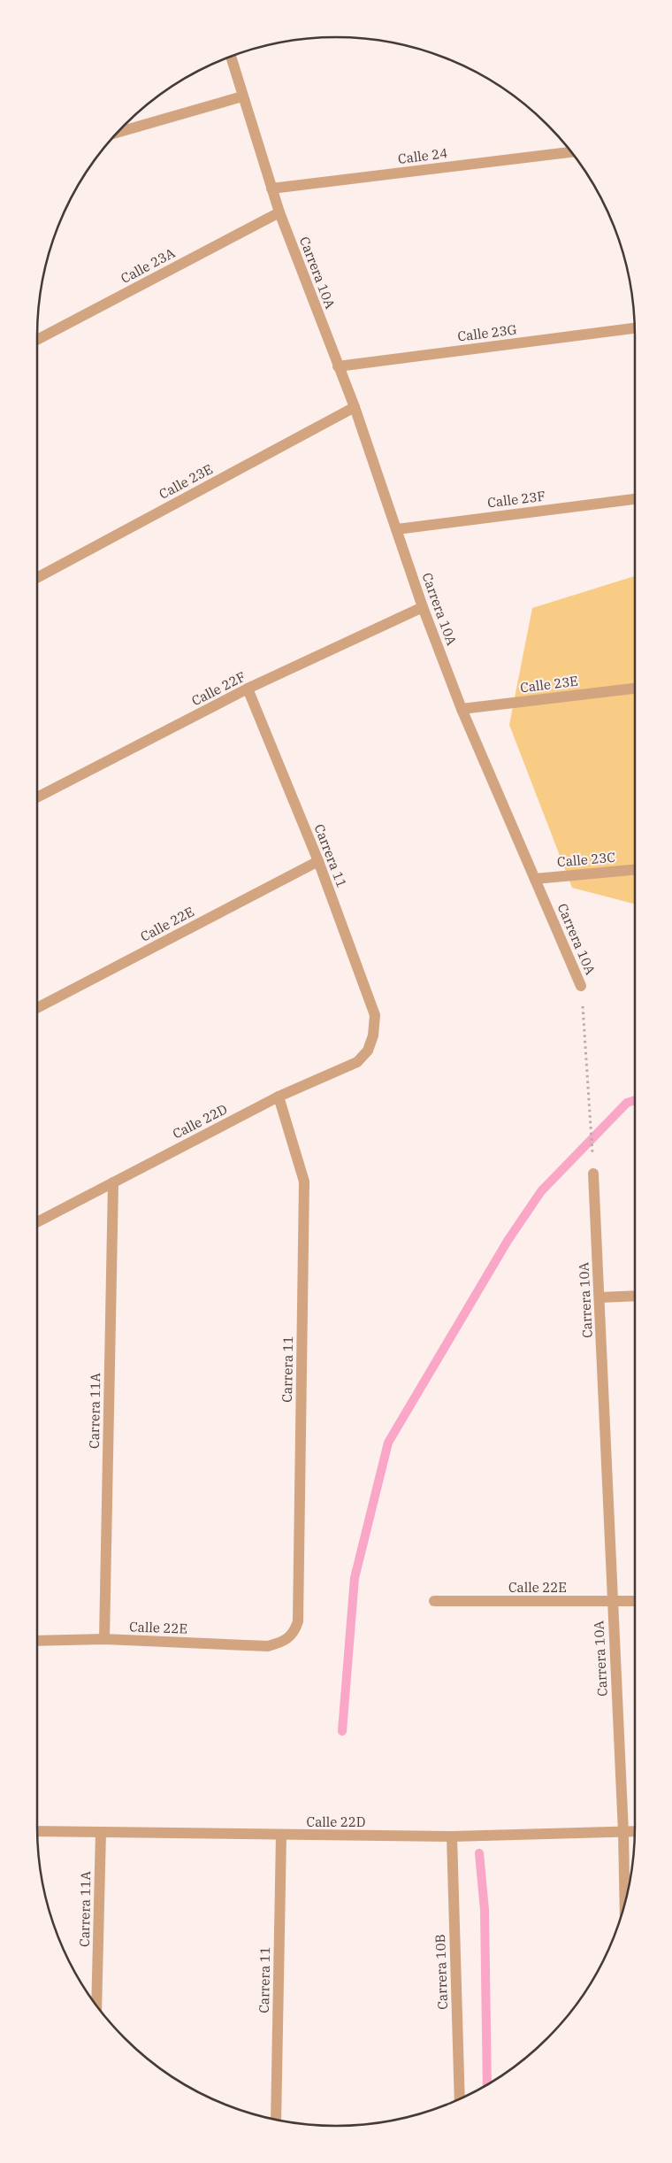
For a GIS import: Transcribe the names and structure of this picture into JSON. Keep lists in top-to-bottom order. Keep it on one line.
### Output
{"streets":{"street":["Calle 24","Calle 23A","Carrera 10A","Calle 23G","Calle 23E","Calle 23F","Calle 22F","Carrera 11","Calle 23C","Calle 22E","Calle 22D","Carrera 11A","Carrera 10B"]},"crossings":[["Calle 24","Carrera 10A"],["Calle 23A","Carrera 10A"],["Carrera 10A","Calle 23G"],["Carrera 10A","Calle 23E"],["Carrera 10A","Calle 23F"],["Carrera 10A","Calle 22F"],["Carrera 10A","Calle 23C"],["Carrera 10A","Calle 22E"],["Carrera 10A","Calle 22D"],["Calle 22F","Carrera 11"],["Carrera 11","Calle 22E"],["Carrera 11","Calle 22D"],["Calle 22E","Carrera 11A"],["Calle 22D","Carrera 11A"],["Calle 22D","Carrera 10B"]]}
